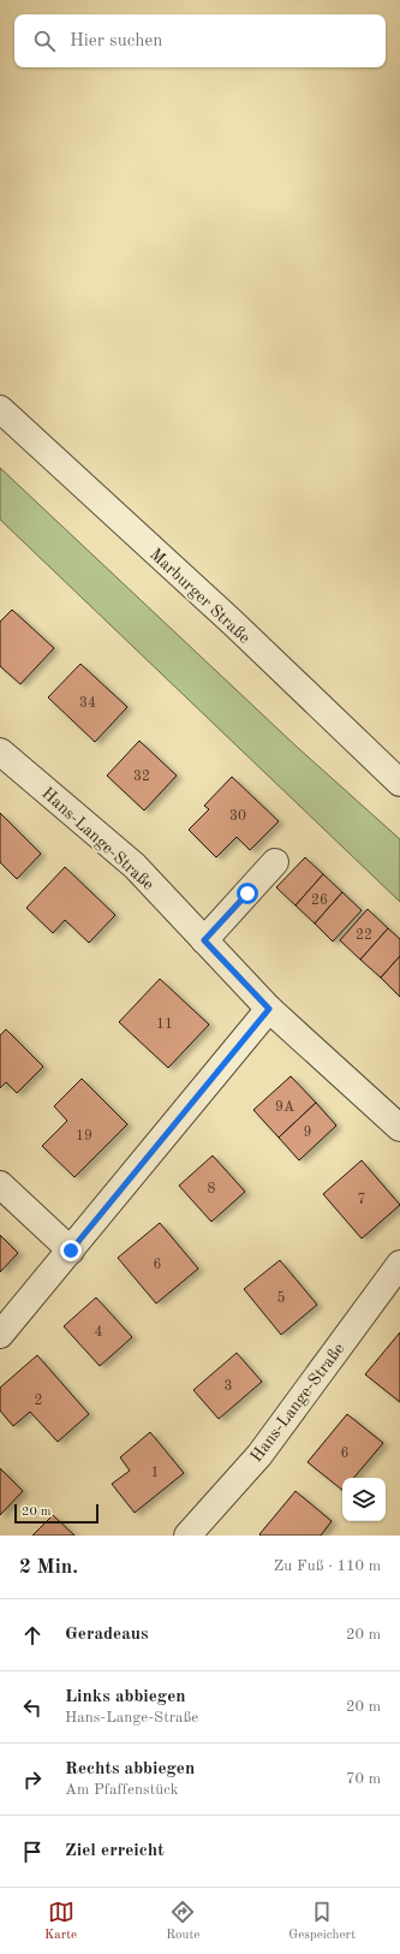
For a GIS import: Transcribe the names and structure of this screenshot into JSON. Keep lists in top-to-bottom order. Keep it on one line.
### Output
{"streets":{"street":["Marburger Straße","Hans-Lange-Straße"]},"house_numbers":["34","32","30","26","22","11","9A","9","19","8","7","6","5","4","3","2","6","1"],"scale_bar":"20 m","page":{"search":"Hier suchen","scale":"20 m","heading":["2 Min.","Zu Fuß · 110 m"],"list":[["Geradeaus","20 m"],["Links abbiegen","Hans-Lange-Straße","20 m"],["Rechts abbiegen","Am Pfaffenstück","70 m"],"Ziel erreicht"],"nav":["Karte","Route","Gespeichert"]}}
